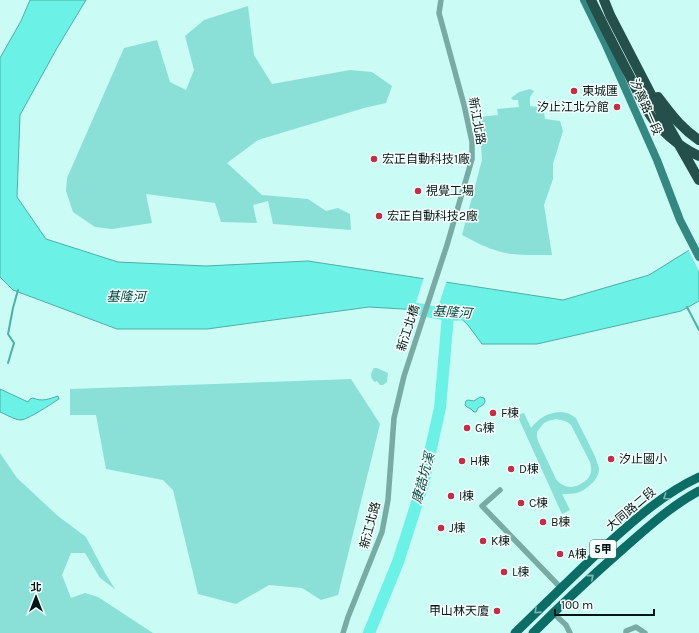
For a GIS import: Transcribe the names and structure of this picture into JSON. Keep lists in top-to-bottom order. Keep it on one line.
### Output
{"streets":{"main road":["大同路二段","5甲"],"street":["汐萬路一段","新江北路","新江北橋"]},"crossings":[["新江北路","新江北橋"]],"water":["基隆河","康誥坑溪"],"places":["東城匯","汐止江北分館","宏正自動科技1廠","視覺工場","宏正自動科技2廠","F棟","G棟","汐止國小","H棟","D棟","I棟","C棟","B棟","J棟","K棟","A棟","L棟","甲山林天廈"],"scale_bar":"100 m","north":"top"}
